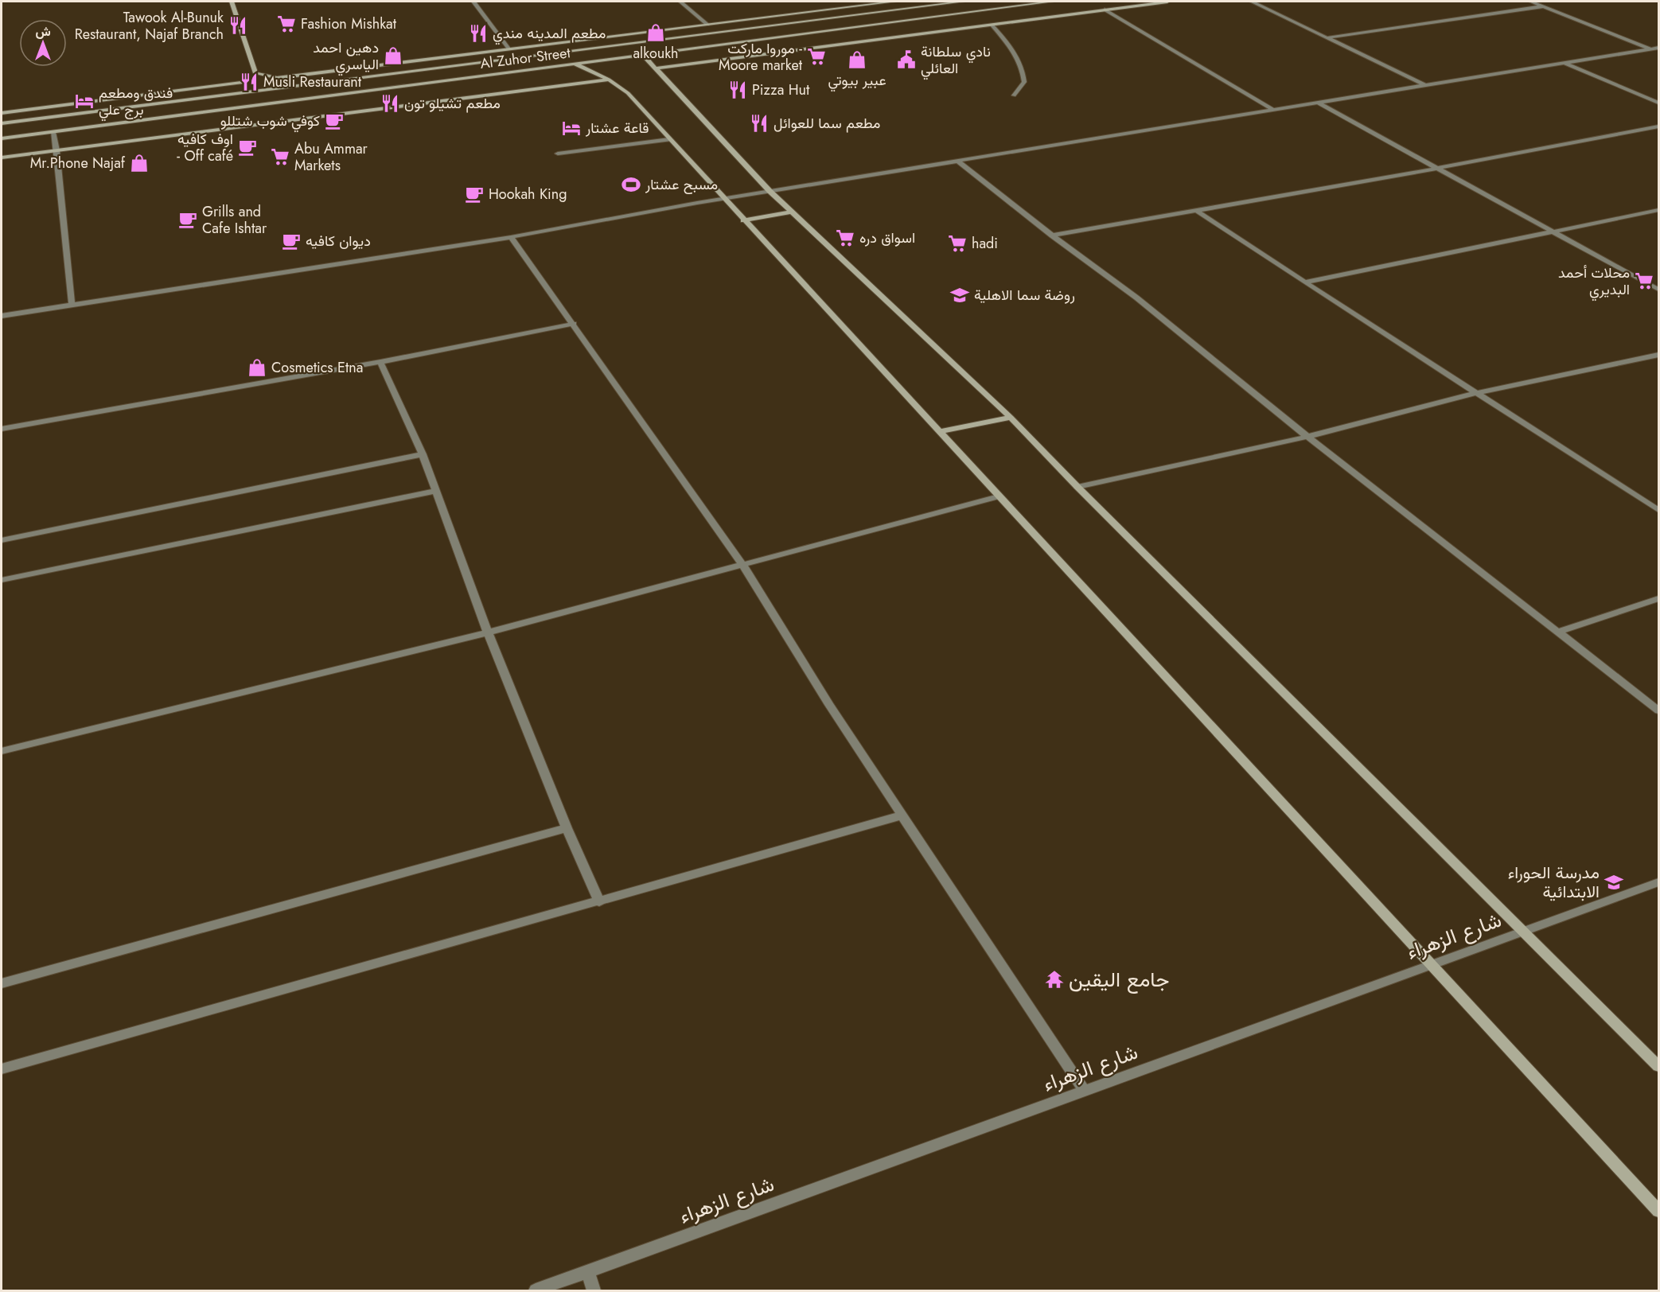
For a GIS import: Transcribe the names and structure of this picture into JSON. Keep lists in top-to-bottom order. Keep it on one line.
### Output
{"streets":{"street":["Al Zuhor Street","شارع الزهراء"]},"places":{"supermarket":["Fashion Mishkat","موروا ماركت - Moore market","Abu Ammar Markets","اسواق دره","hadi","محلات أحمد البديري"],"restaurant":["Tawook Al-Bunuk Restaurant, Najaf Branch","مطعم المدينه مندي","Musli Restaurant","Pizza Hut","مطعم تشيلو تون","مطعم سما للعوائل"],"shop":["alkoukh","دهين احمد الياسري","عبير بيوتي","Mr.Phone Najaf","Cosmetics Etna"],"public building":["نادي سلطانة العائلي"],"hotel":["فندق ومطعم برج علي","قاعة عشتار"],"cafe":["كوفي شوب شتللو","اوف كافيه - Off café","Hookah King","Grills and Cafe Ishtar","ديوان كافيه"],"sports":["مسبح عشتار"],"school or university":["روضة سما الاهلية","مدرسة الحوراء الابتدائية"],"temple":["جامع اليقين"]},"north":"top"}
